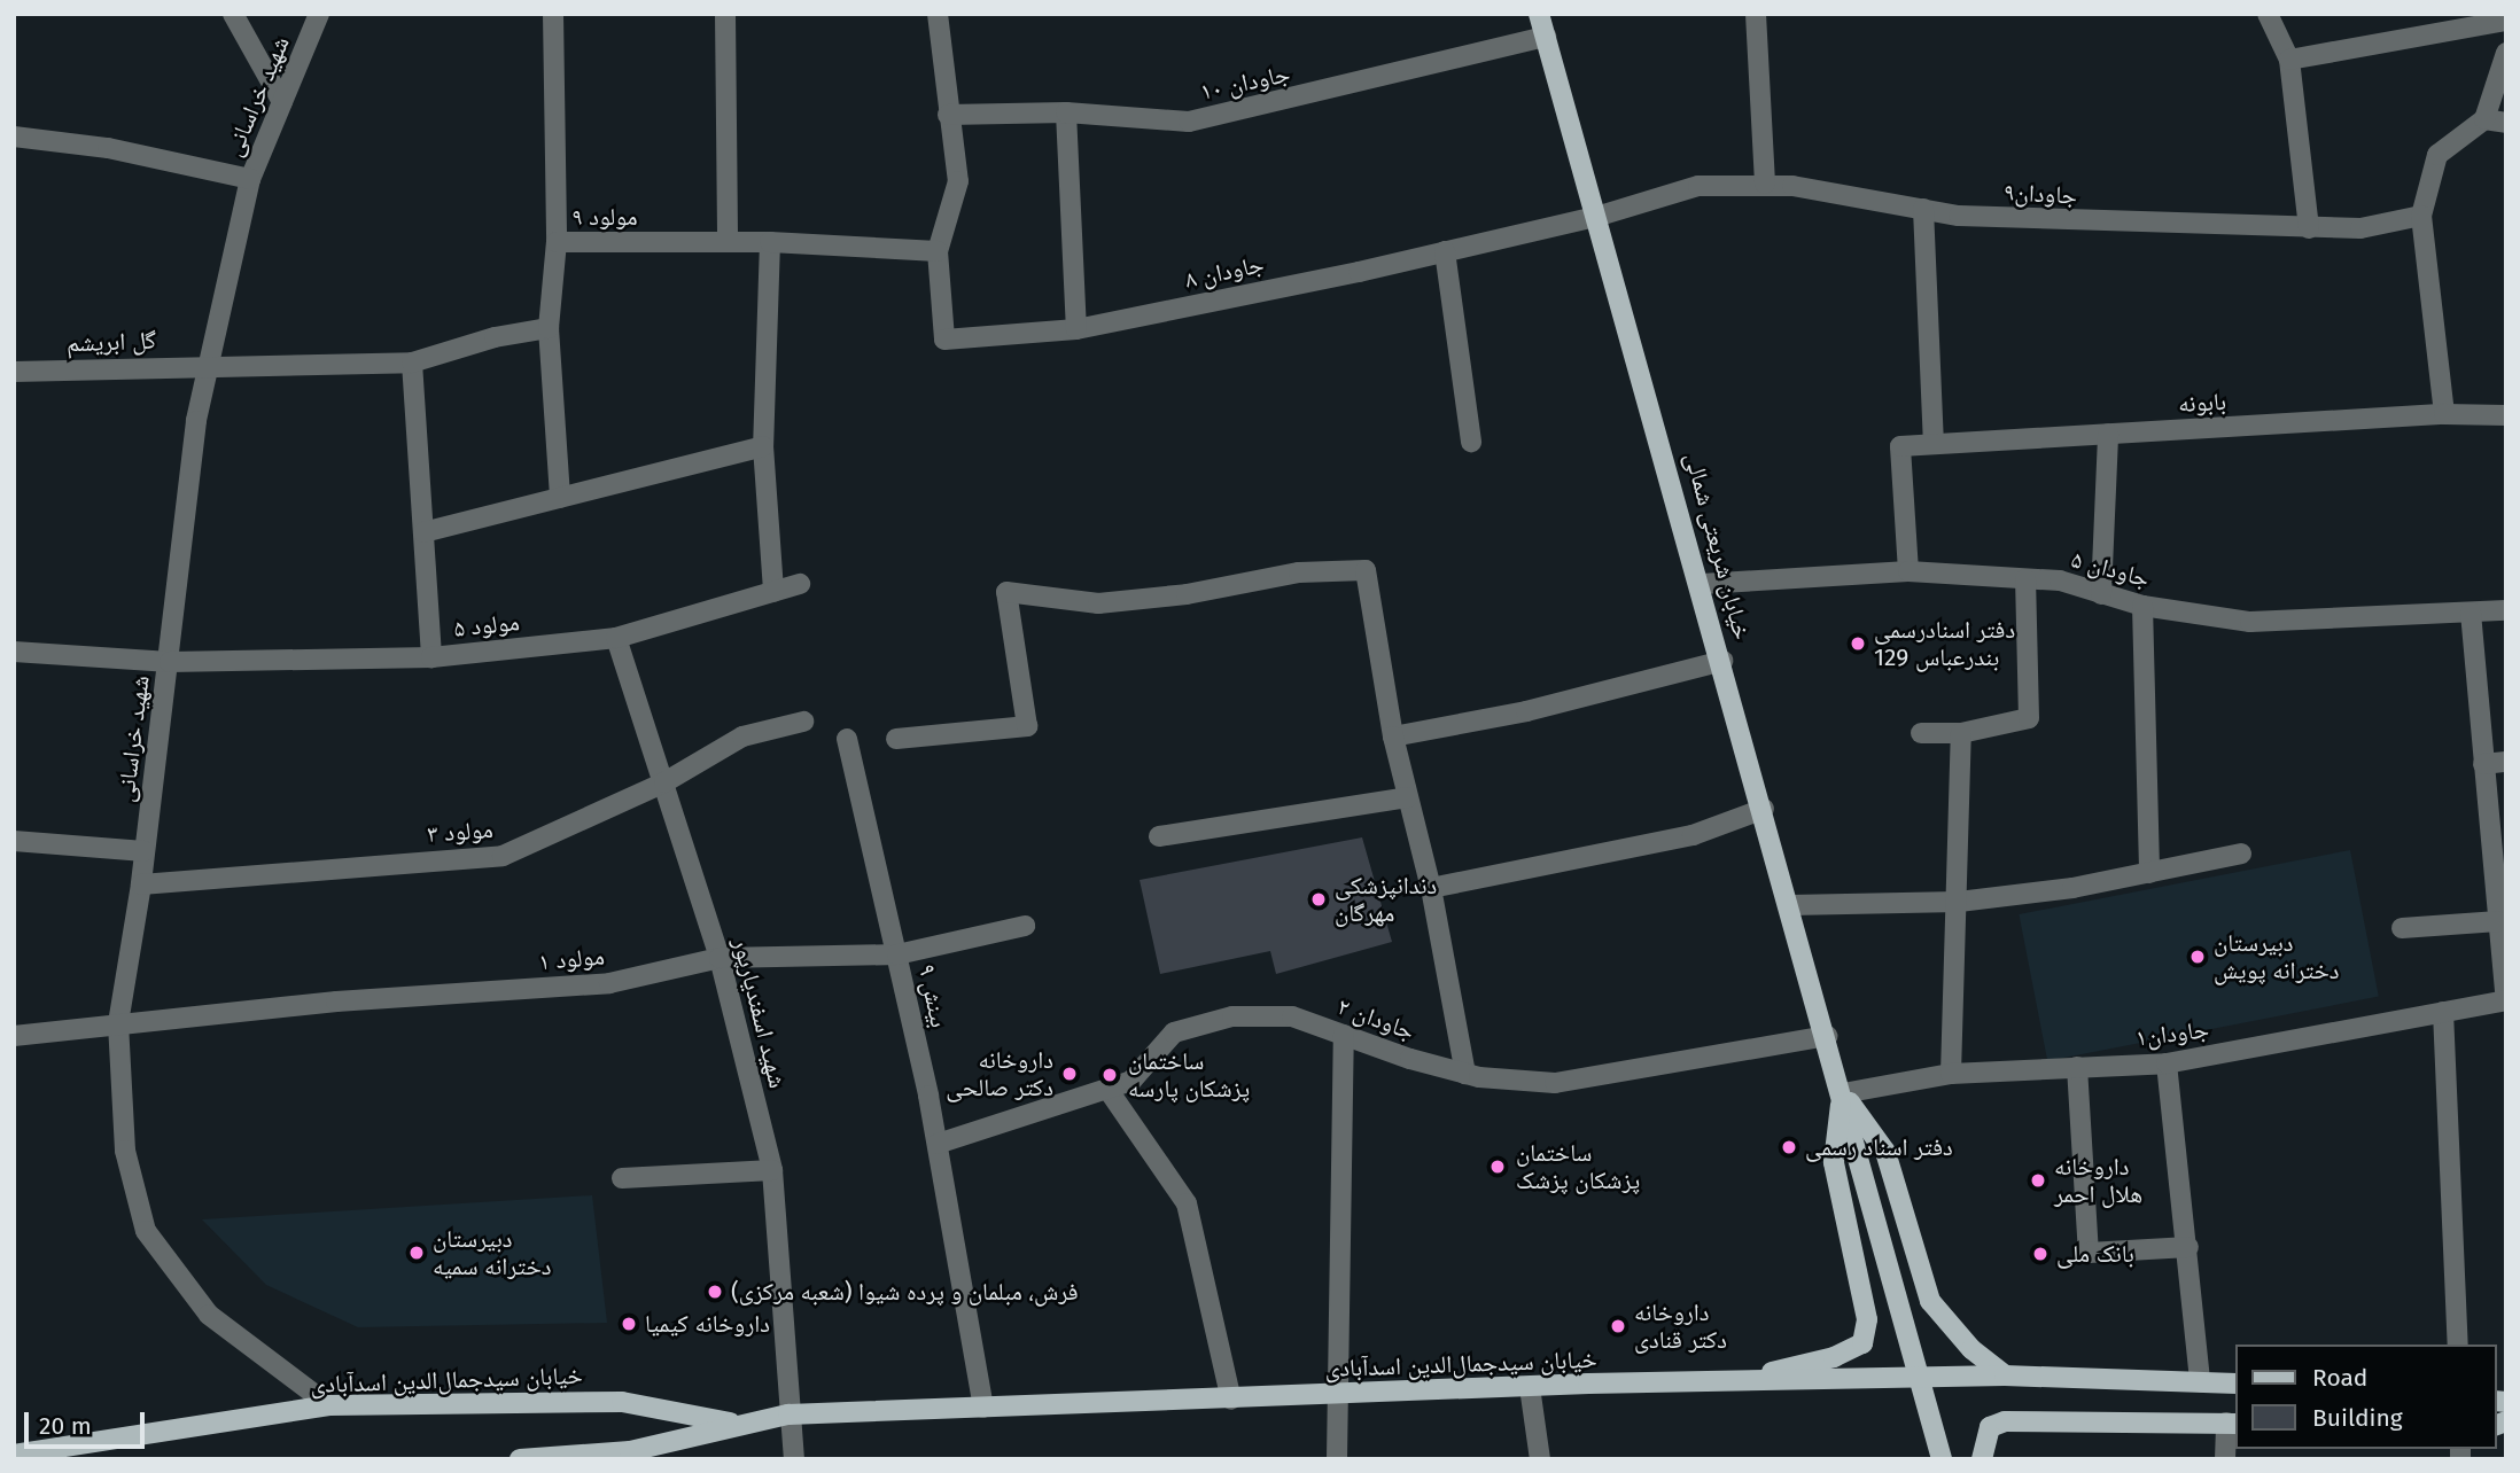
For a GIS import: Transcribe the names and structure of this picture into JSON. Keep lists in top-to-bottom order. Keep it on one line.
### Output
{"streets":{"main road":["خیابان شریعتی شمالی","خیابان سیدجمال‌الدین اسدآبادی"],"street":["جاودان ۱۰","شهید خراسانی","جاودان۹","مولود ۹","جاودان ۸","گل ابریشم","بابونه","جاودان ۵","مولود ۵","مولود ۳","مولود ۱","بینش ۹","شهید اسفندیارپور","جاودان ۲","جاودان۱"]},"crossings":[["جاودان ۱۰","خیابان شریعتی شمالی"],["شهید خراسانی","گل ابریشم"],["شهید خراسانی","مولود ۵"],["شهید خراسانی","مولود ۳"],["شهید خراسانی","مولود ۱"],["شهید خراسانی","خیابان سیدجمال‌الدین اسدآبادی"],["جاودان۹","جاودان ۸"],["جاودان۹","خیابان شریعتی شمالی"],["مولود ۹","جاودان ۸"],["جاودان ۸","خیابان شریعتی شمالی"],["بابونه","جاودان ۵"],["خیابان شریعتی شمالی","جاودان ۵"],["خیابان شریعتی شمالی","جاودان ۲"],["خیابان شریعتی شمالی","جاودان۱"],["خیابان شریعتی شمالی","خیابان سیدجمال‌الدین اسدآبادی"],["مولود ۵","شهید اسفندیارپور"],["مولود ۳","شهید اسفندیارپور"],["مولود ۱","بینش ۹"],["مولود ۱","شهید اسفندیارپور"],["بینش ۹","جاودان ۲"],["بینش ۹","خیابان سیدجمال‌الدین اسدآبادی"],["شهید اسفندیارپور","خیابان سیدجمال‌الدین اسدآبادی"]],"places":["دفتر اسنادرسمی 129 بندرعباس","دندانپزشکی مهرگان","دبیرستان دخترانه پویش","داروخانه دکتر صالحی","ساختمان پزشکان پارسه","دفتر اسناد رسمی","ساختمان پزشکان پزشک","داروخانه هلال احمر","دبیرستان دخترانه سمیه","بانک ملی","فرش، مبلمان و پرده شیوا (شعبه مرکزی)","داروخانه کیمیا","داروخانه دکتر قنادی"],"legend":["Road","Building"],"scale_bar":"20 m"}
